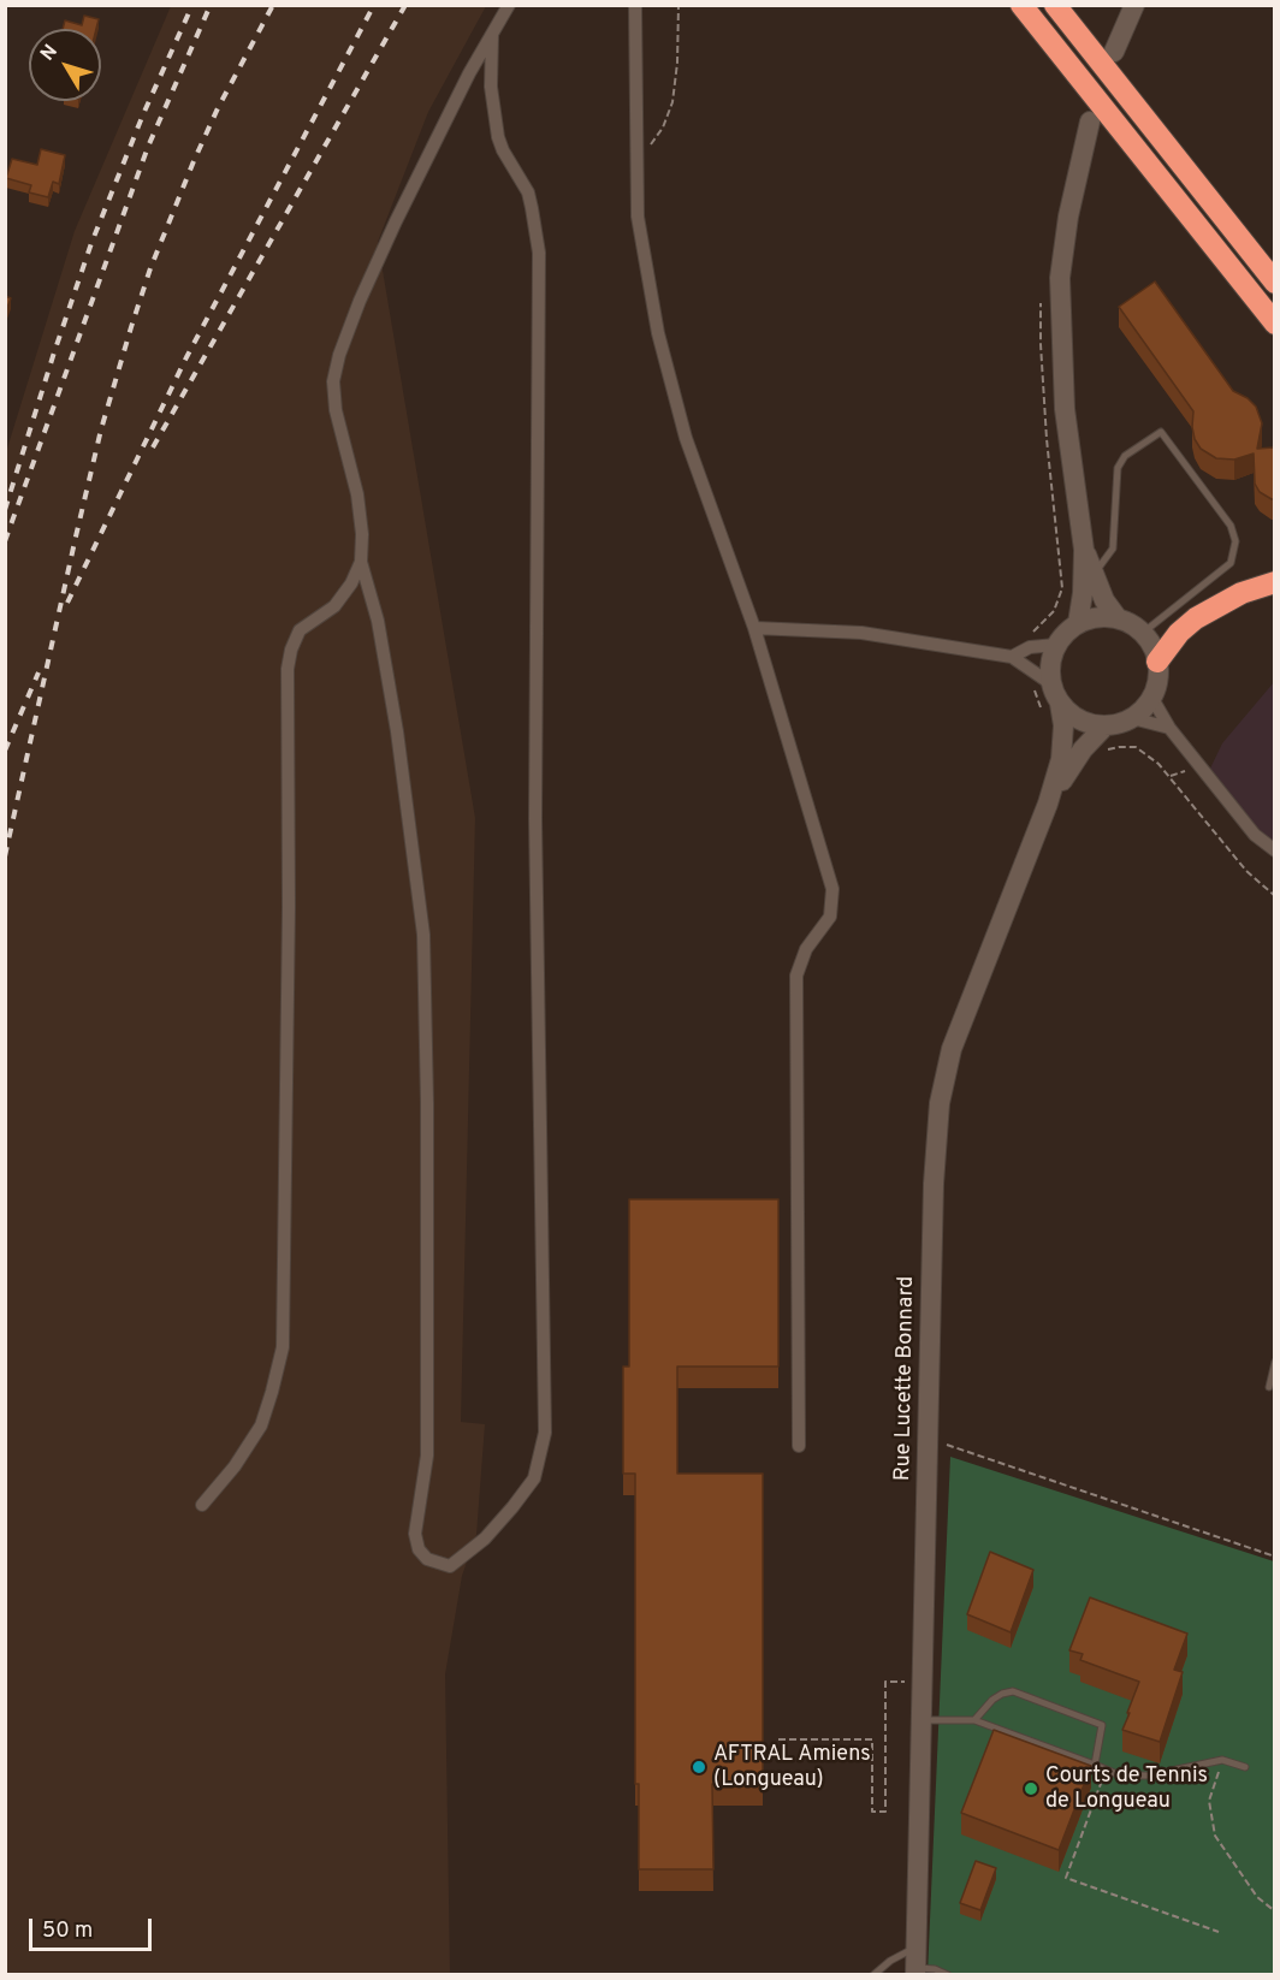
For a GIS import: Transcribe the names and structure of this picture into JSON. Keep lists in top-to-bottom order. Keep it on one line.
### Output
{"streets":{"street":["Rue Lucette Bonnard"]},"places":["AFTRAL Amiens (Longueau)","Courts de Tennis de Longueau"],"scale_bar":"50 m","north":"top left"}
